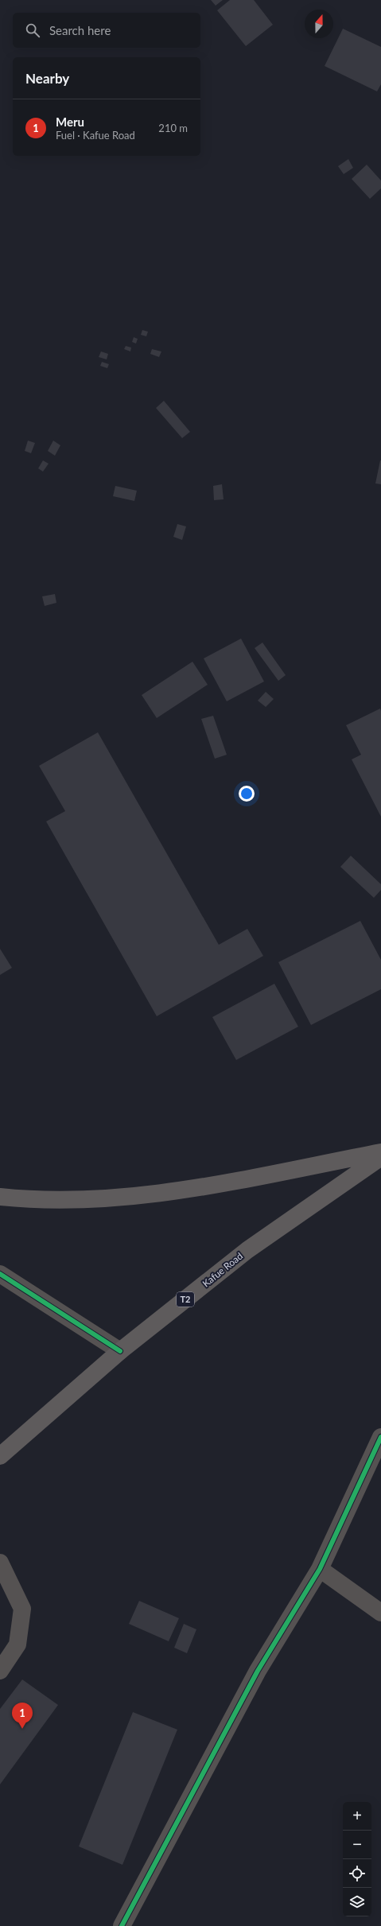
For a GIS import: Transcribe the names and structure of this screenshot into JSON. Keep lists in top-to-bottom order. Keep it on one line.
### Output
{"streets":{"highway":["Kafue Road","T2"]},"north":"top","page":{"search":"Search here","heading":"Nearby","list":[{"mark":"1","name":"Meru","note":"Fuel · Kafue Road","value":"210 m"}],"pins":"1","map_buttons":["+","−"]}}
